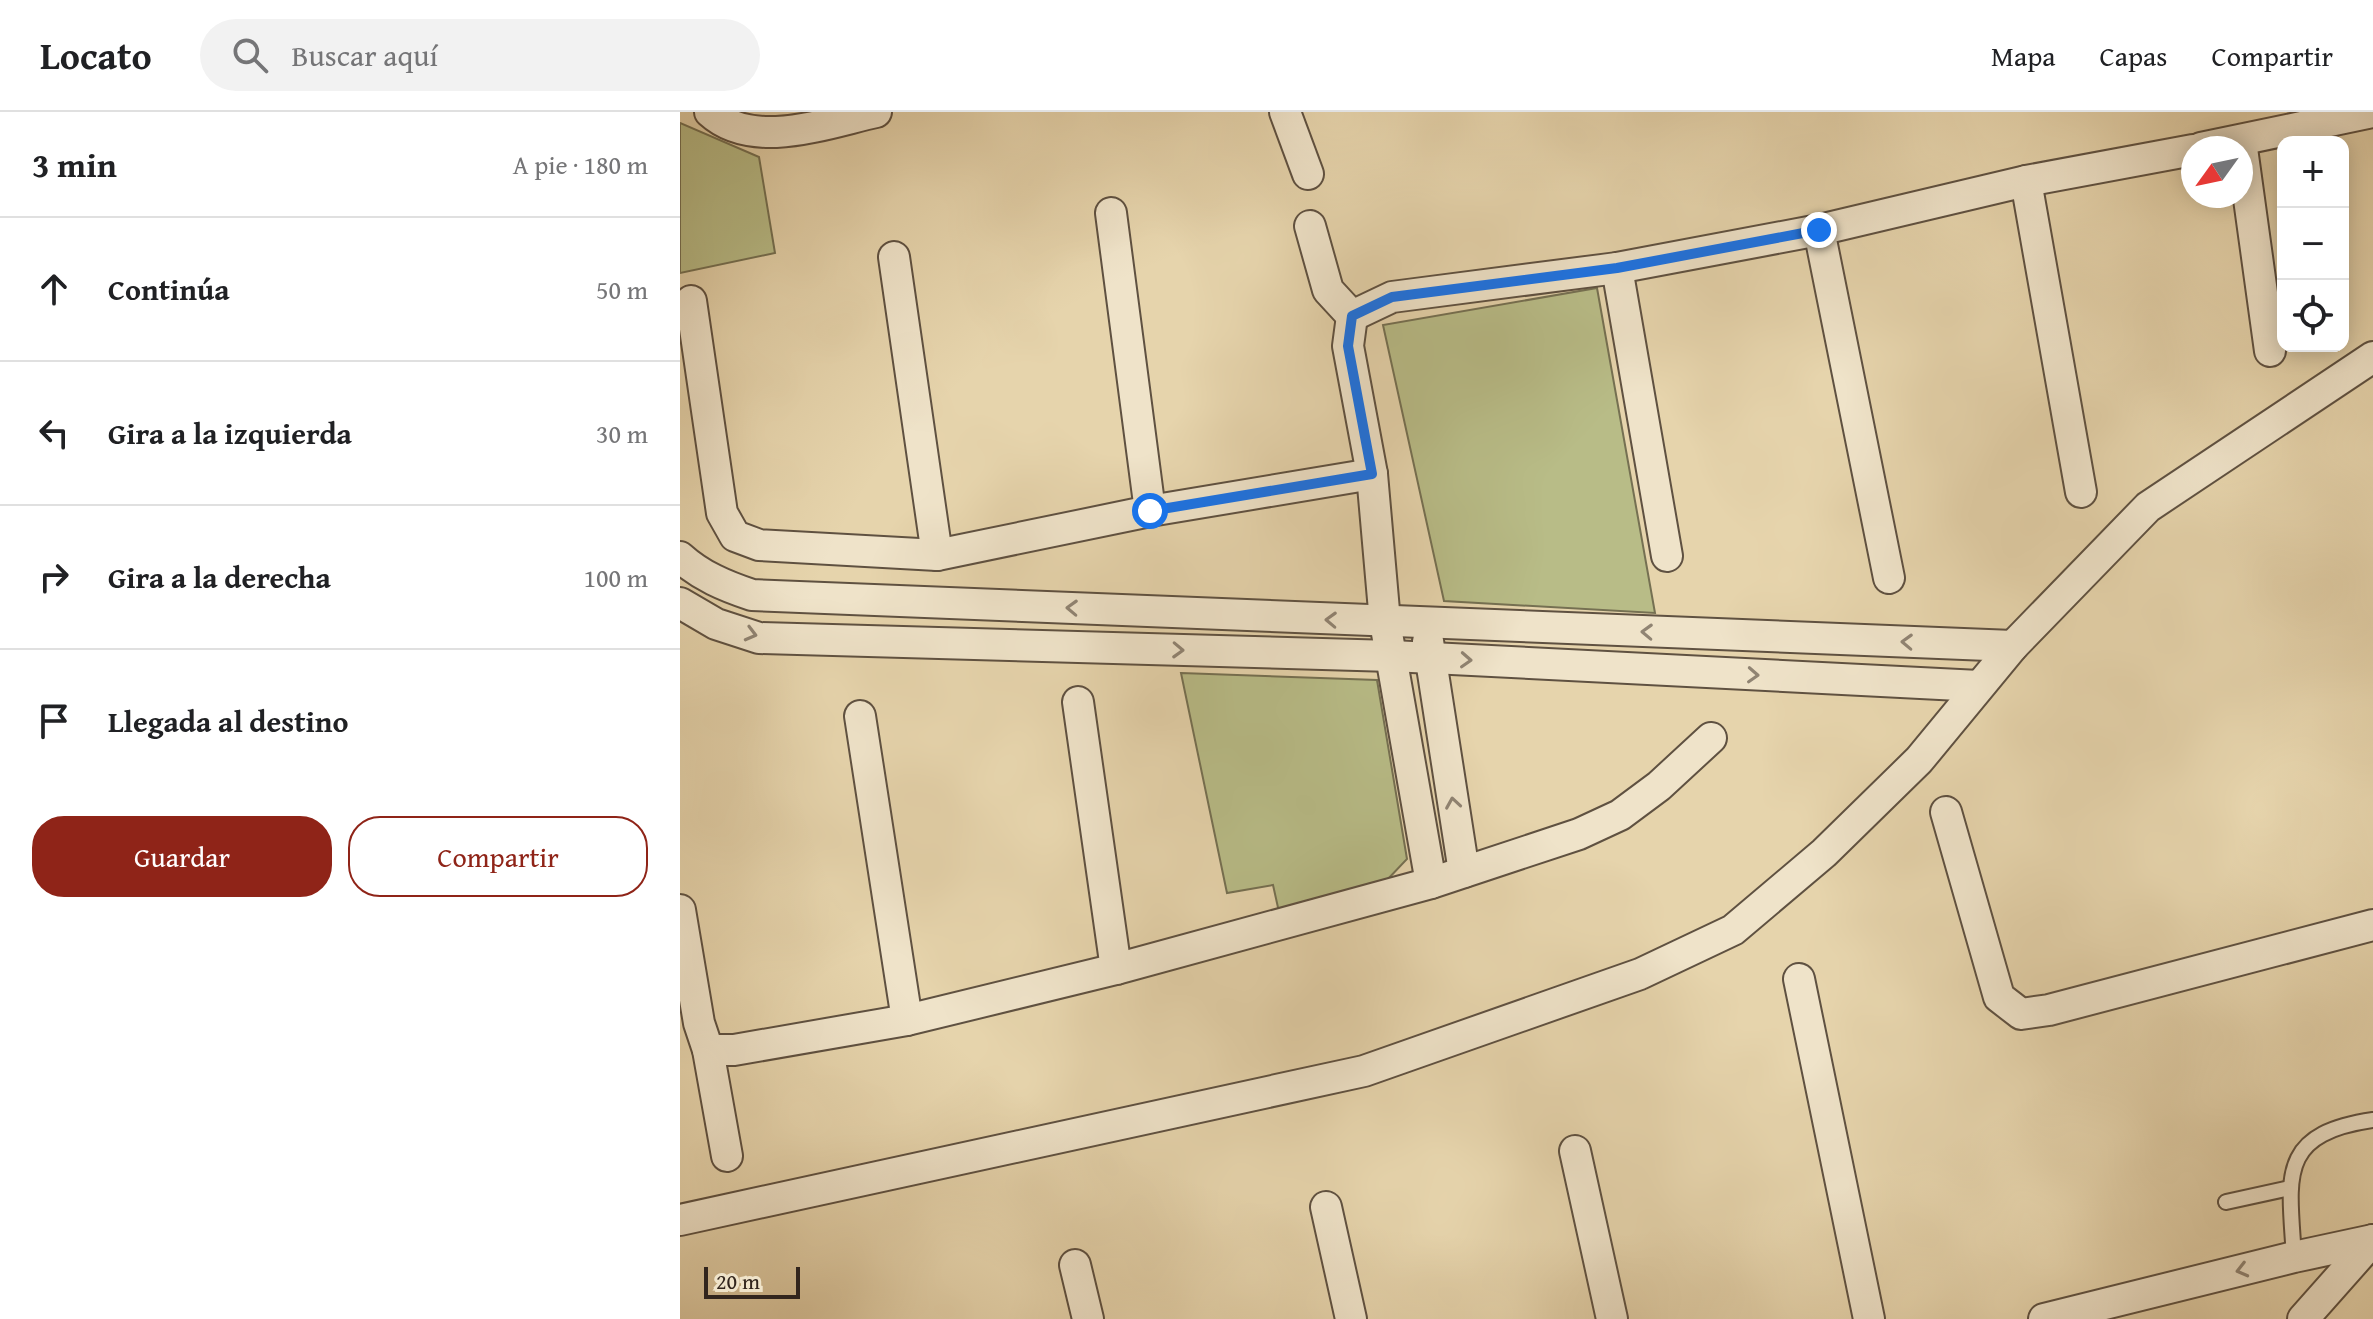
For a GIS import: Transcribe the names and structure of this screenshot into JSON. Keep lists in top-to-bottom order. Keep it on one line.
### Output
{"scale_bar":"20 m","north":"bottom left","page":{"header":"Locato","search":"Buscar aquí","nav":["Mapa","Capas","Compartir"],"heading":["3 min","A pie · 180 m"],"map_buttons":["+","−"],"list":[["Continúa","50 m"],["Gira a la izquierda","30 m"],["Gira a la derecha","100 m"],"Llegada al destino"],"buttons":["Guardar","Compartir"],"scale":"20 m"}}
